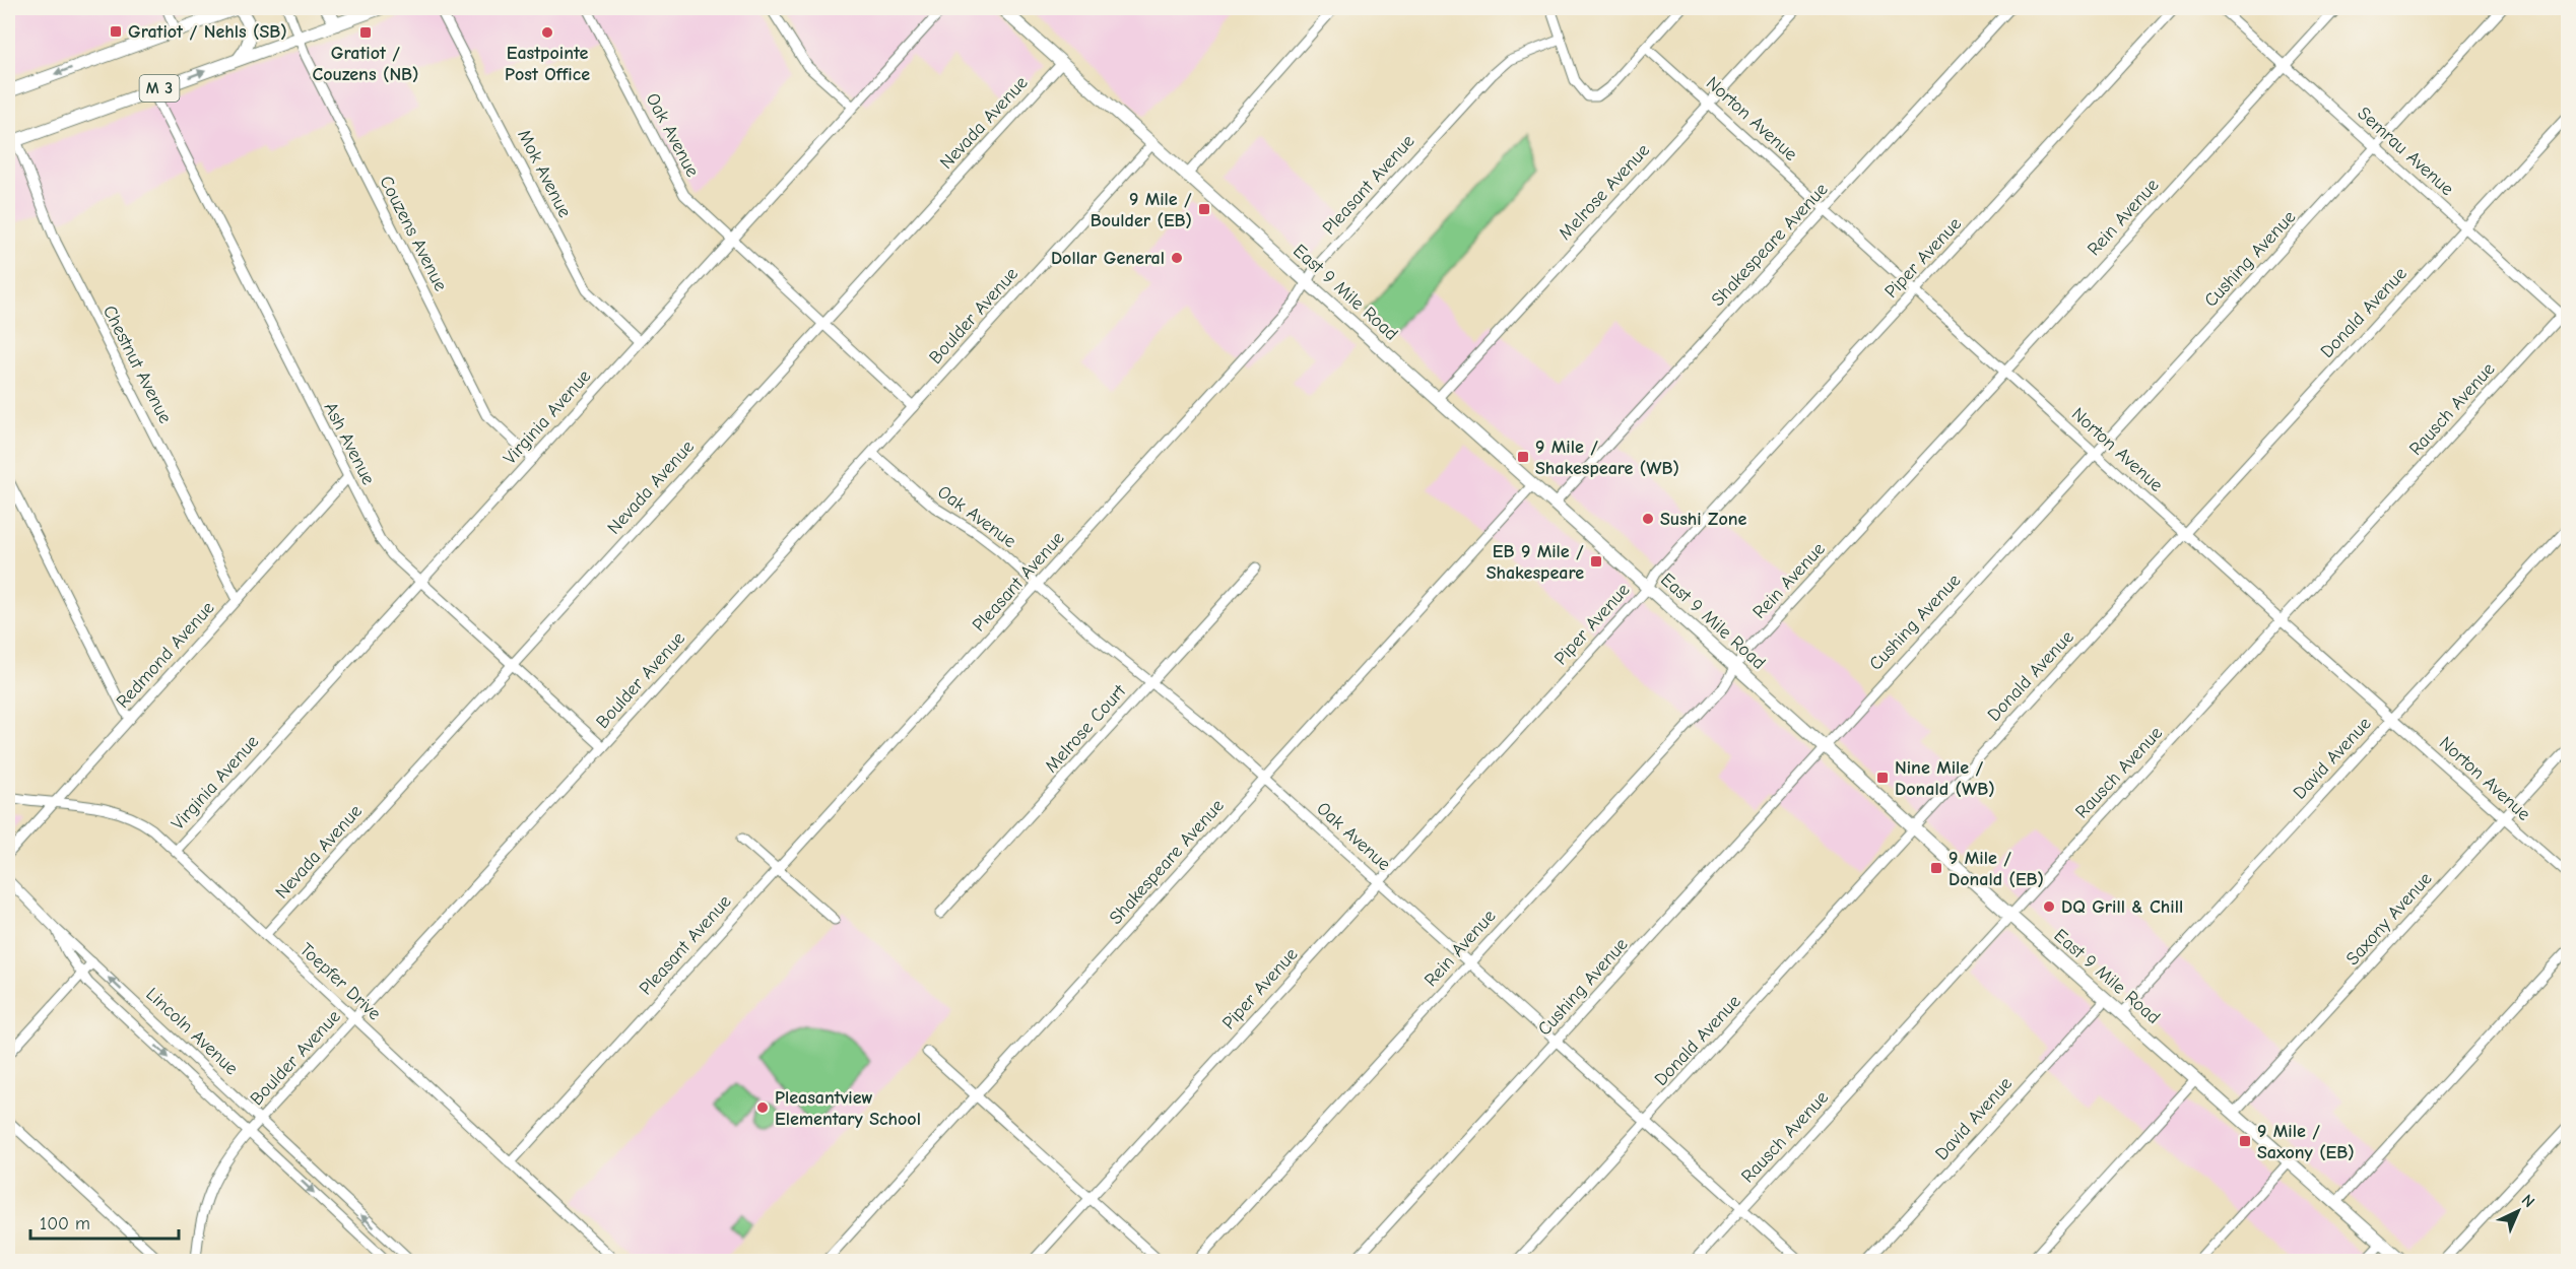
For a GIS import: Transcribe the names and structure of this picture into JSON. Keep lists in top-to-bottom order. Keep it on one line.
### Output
{"streets":{"main road":["M 3","East 9 Mile Road"],"street":["Norton Avenue","Nevada Avenue","Oak Avenue","Semrau Avenue","Mok Avenue","Pleasant Avenue","Melrose Avenue","Rein Avenue","Couzens Avenue","Shakespeare Avenue","Piper Avenue","Cushing Avenue","Donald Avenue","Boulder Avenue","Chestnut Avenue","Rausch Avenue","Virginia Avenue","Ash Avenue","Redmond Avenue","Melrose Court","David Avenue","Saxony Avenue","Toepfer Drive","Lincoln Avenue"]},"crossings":[["M 3","Couzens Avenue"],["M 3","Chestnut Avenue"],["M 3","Ash Avenue"],["Norton Avenue","Melrose Avenue"],["Norton Avenue","Rein Avenue"],["Norton Avenue","Shakespeare Avenue"],["Norton Avenue","Piper Avenue"],["Norton Avenue","Cushing Avenue"],["Norton Avenue","Donald Avenue"],["Norton Avenue","Rausch Avenue"],["Norton Avenue","David Avenue"],["Norton Avenue","Saxony Avenue"],["Nevada Avenue","Oak Avenue"],["Nevada Avenue","East 9 Mile Road"],["Nevada Avenue","Ash Avenue"],["Nevada Avenue","Toepfer Drive"],["Oak Avenue","Pleasant Avenue"],["Oak Avenue","Rein Avenue"],["Oak Avenue","Shakespeare Avenue"],["Oak Avenue","Piper Avenue"],["Oak Avenue","Cushing Avenue"],["Oak Avenue","Donald Avenue"],["Oak Avenue","Boulder Avenue"],["Oak Avenue","Rausch Avenue"],["Oak Avenue","Virginia Avenue"],["Oak Avenue","Melrose Court"],["Semrau Avenue","Rein Avenue"],["Semrau Avenue","Cushing Avenue"],["Semrau Avenue","Donald Avenue"],["Semrau Avenue","Rausch Avenue"],["Mok Avenue","Virginia Avenue"],["Pleasant Avenue","East 9 Mile Road"],["Pleasant Avenue","Toepfer Drive"],["Melrose Avenue","East 9 Mile Road"],["Rein Avenue","East 9 Mile Road"],["Couzens Avenue","Virginia Avenue"],["Shakespeare Avenue","East 9 Mile Road"],["Piper Avenue","East 9 Mile Road"],["Cushing Avenue","East 9 Mile Road"],["East 9 Mile Road","Donald Avenue"],["East 9 Mile Road","Boulder Avenue"],["East 9 Mile Road","Rausch Avenue"],["East 9 Mile Road","David Avenue"],["East 9 Mile Road","Saxony Avenue"],["Boulder Avenue","Ash Avenue"],["Boulder Avenue","Toepfer Drive"],["Boulder Avenue","Lincoln Avenue"],["Chestnut Avenue","Redmond Avenue"],["Virginia Avenue","Ash Avenue"],["Virginia Avenue","Toepfer Drive"],["Ash Avenue","Redmond Avenue"],["Redmond Avenue","Toepfer Drive"]],"places":{"transit":["Gratiot / Nehls (SB)","Gratiot / Couzens (NB)","9 Mile / Boulder (EB)","9 Mile / Shakespeare (WB)","EB 9 Mile / Shakespeare","Nine Mile / Donald (WB)","9 Mile / Donald (EB)","9 Mile / Saxony (EB)"],"other":["Eastpointe Post Office","Dollar General","Sushi Zone","DQ Grill & Chill","Pleasantview Elementary School"]},"scale_bar":"100 m","north":"top right"}
